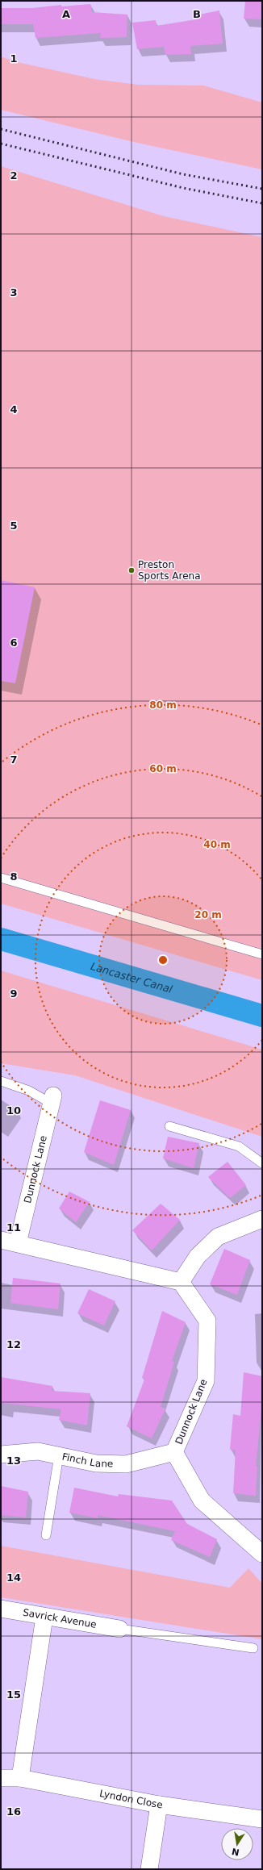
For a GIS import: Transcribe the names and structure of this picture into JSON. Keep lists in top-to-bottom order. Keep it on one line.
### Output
{"streets":{"street":["Dunnock Lane","Finch Lane","Savrick Avenue","Lyndon Close"]},"crossings":[["Dunnock Lane","Finch Lane"]],"water":["Lancaster Canal"],"places":["Preston Sports Arena"],"north":"bottom","grid":{"columns":["A","B"],"rows":["1","2","3","4","5","6","7","8","9","10","11","12","13","14","15","16"]},"rings":["80 m","60 m","40 m","20 m"]}
